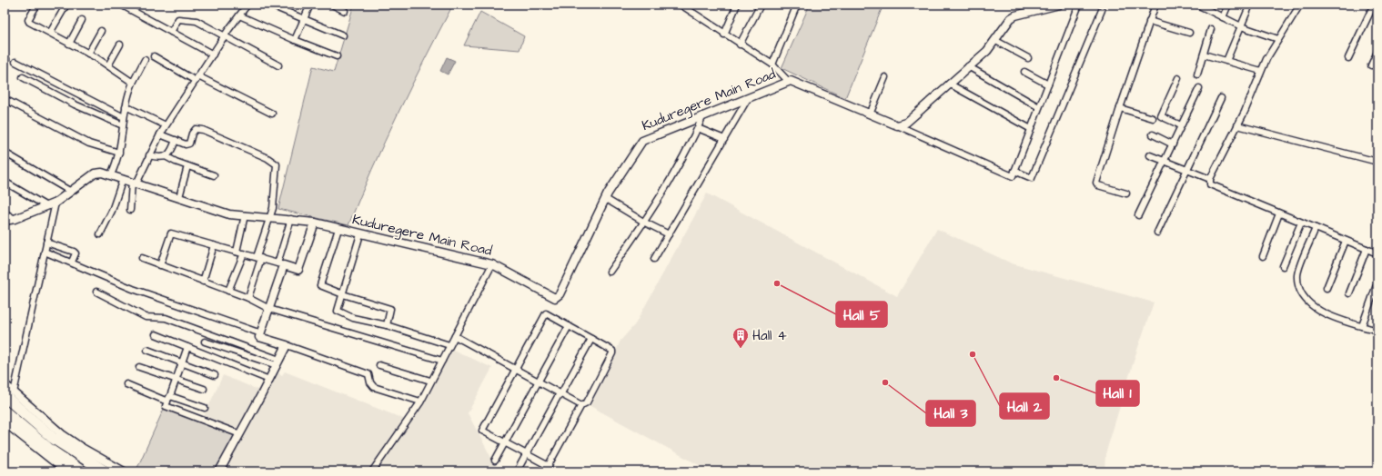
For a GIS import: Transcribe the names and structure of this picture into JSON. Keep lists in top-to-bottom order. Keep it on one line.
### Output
{"streets":{"street":["Kuduregere Main Road"]},"places":{"other":["Hall 5","Hall 2","Hall 1","Hall 3"],"building":["Hall 4"]}}
